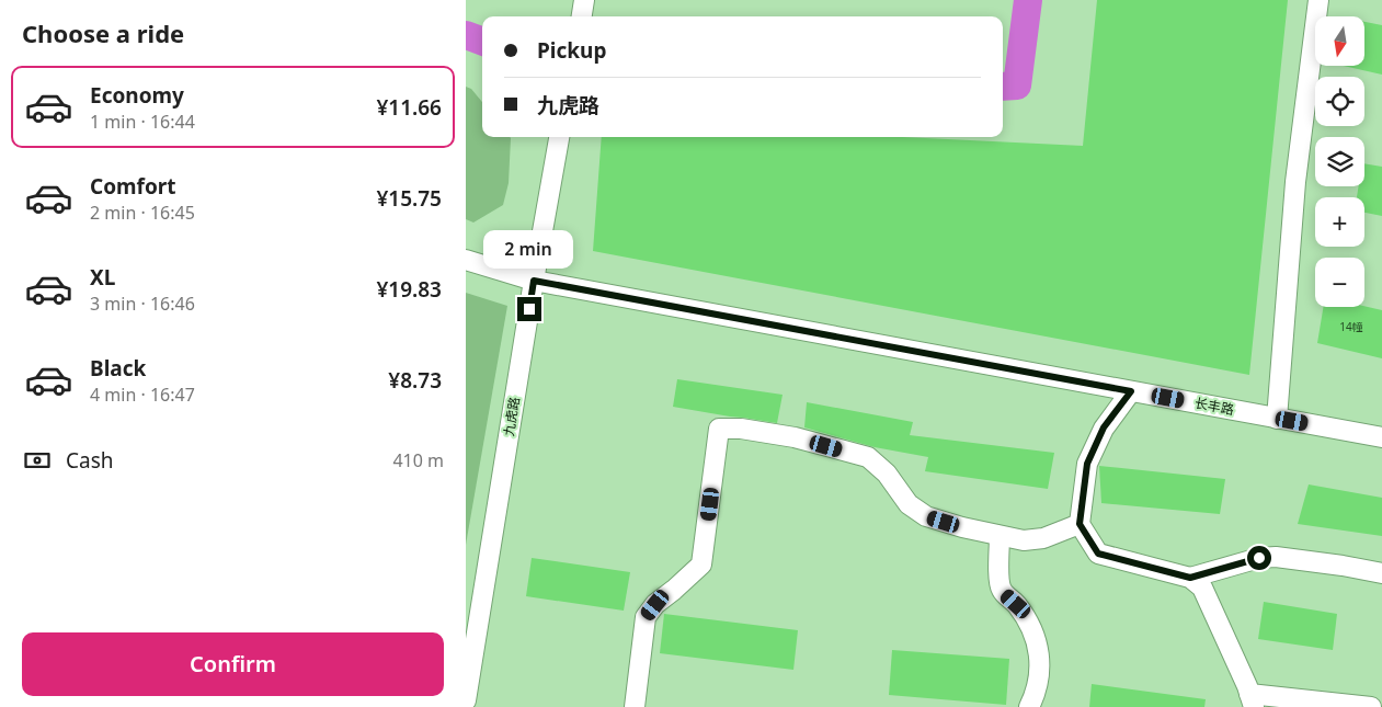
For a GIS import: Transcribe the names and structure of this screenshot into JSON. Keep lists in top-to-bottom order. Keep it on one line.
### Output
{"streets":{"street":["长丰路","九虎路"]},"crossings":[["长丰路","九虎路"]],"house_numbers":["14幢"],"north":"bottom","page":{"heading":"Choose a ride","map_buttons":["+","−"],"banner":["Pickup","九虎路"],"list":[{"name":"Economy","note":"1 min · 16:44","value":"¥11.66"},{"name":"Comfort","note":"2 min · 16:45","value":"¥15.75"},{"name":"XL","note":"3 min · 16:46","value":"¥19.83"},{"name":"Black","note":"4 min · 16:47","value":"¥8.73"}],"bubble":"2 min","pay":["Cash","410 m"],"buttons":"Confirm"}}
